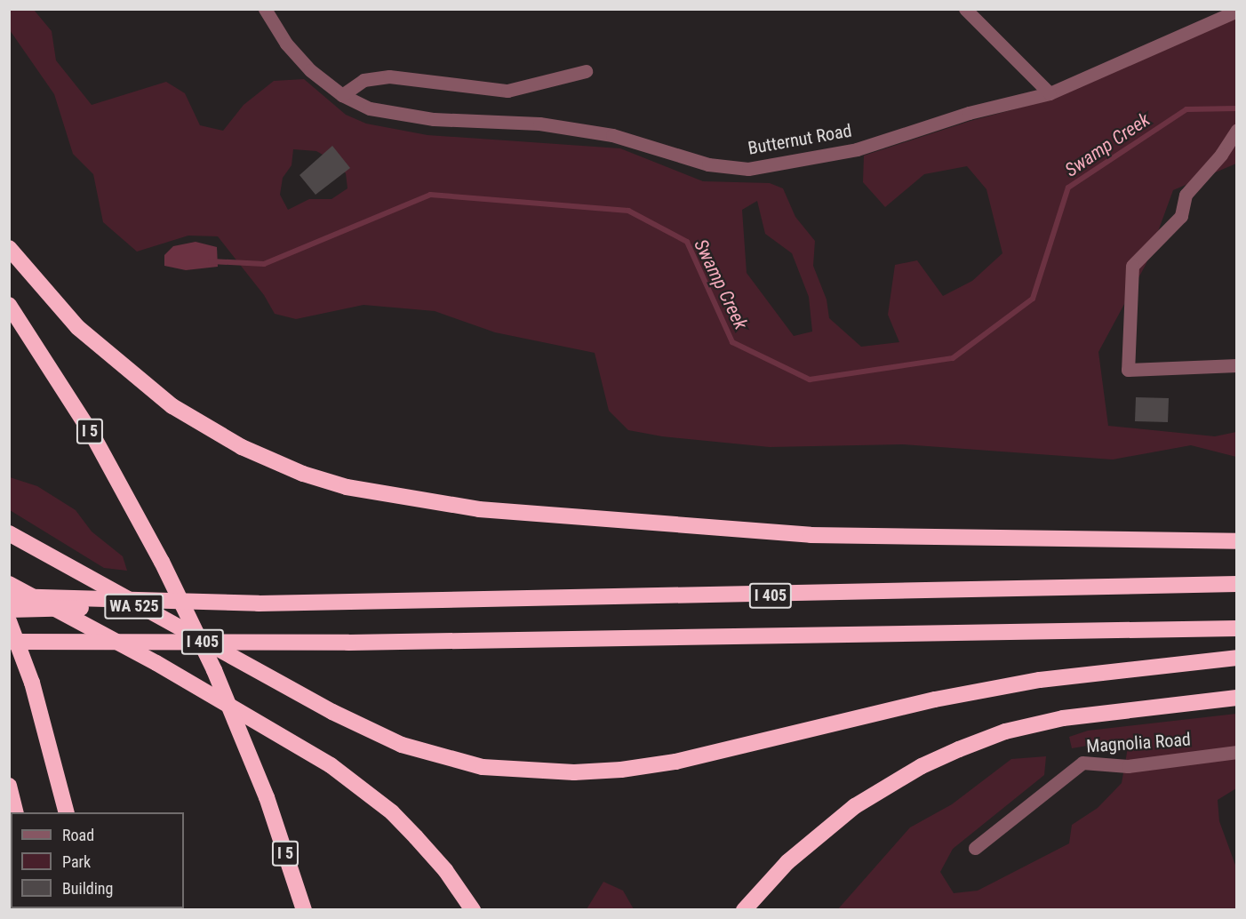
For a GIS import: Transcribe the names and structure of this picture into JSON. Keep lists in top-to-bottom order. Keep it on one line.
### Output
{"streets":{"highway":["I 5","I 405","WA 525"],"street":["Butternut Road","Magnolia Road"]},"crossings":[["I 405","WA 525"]],"water":["Swamp Creek"],"legend":["Road","Park","Building"]}
